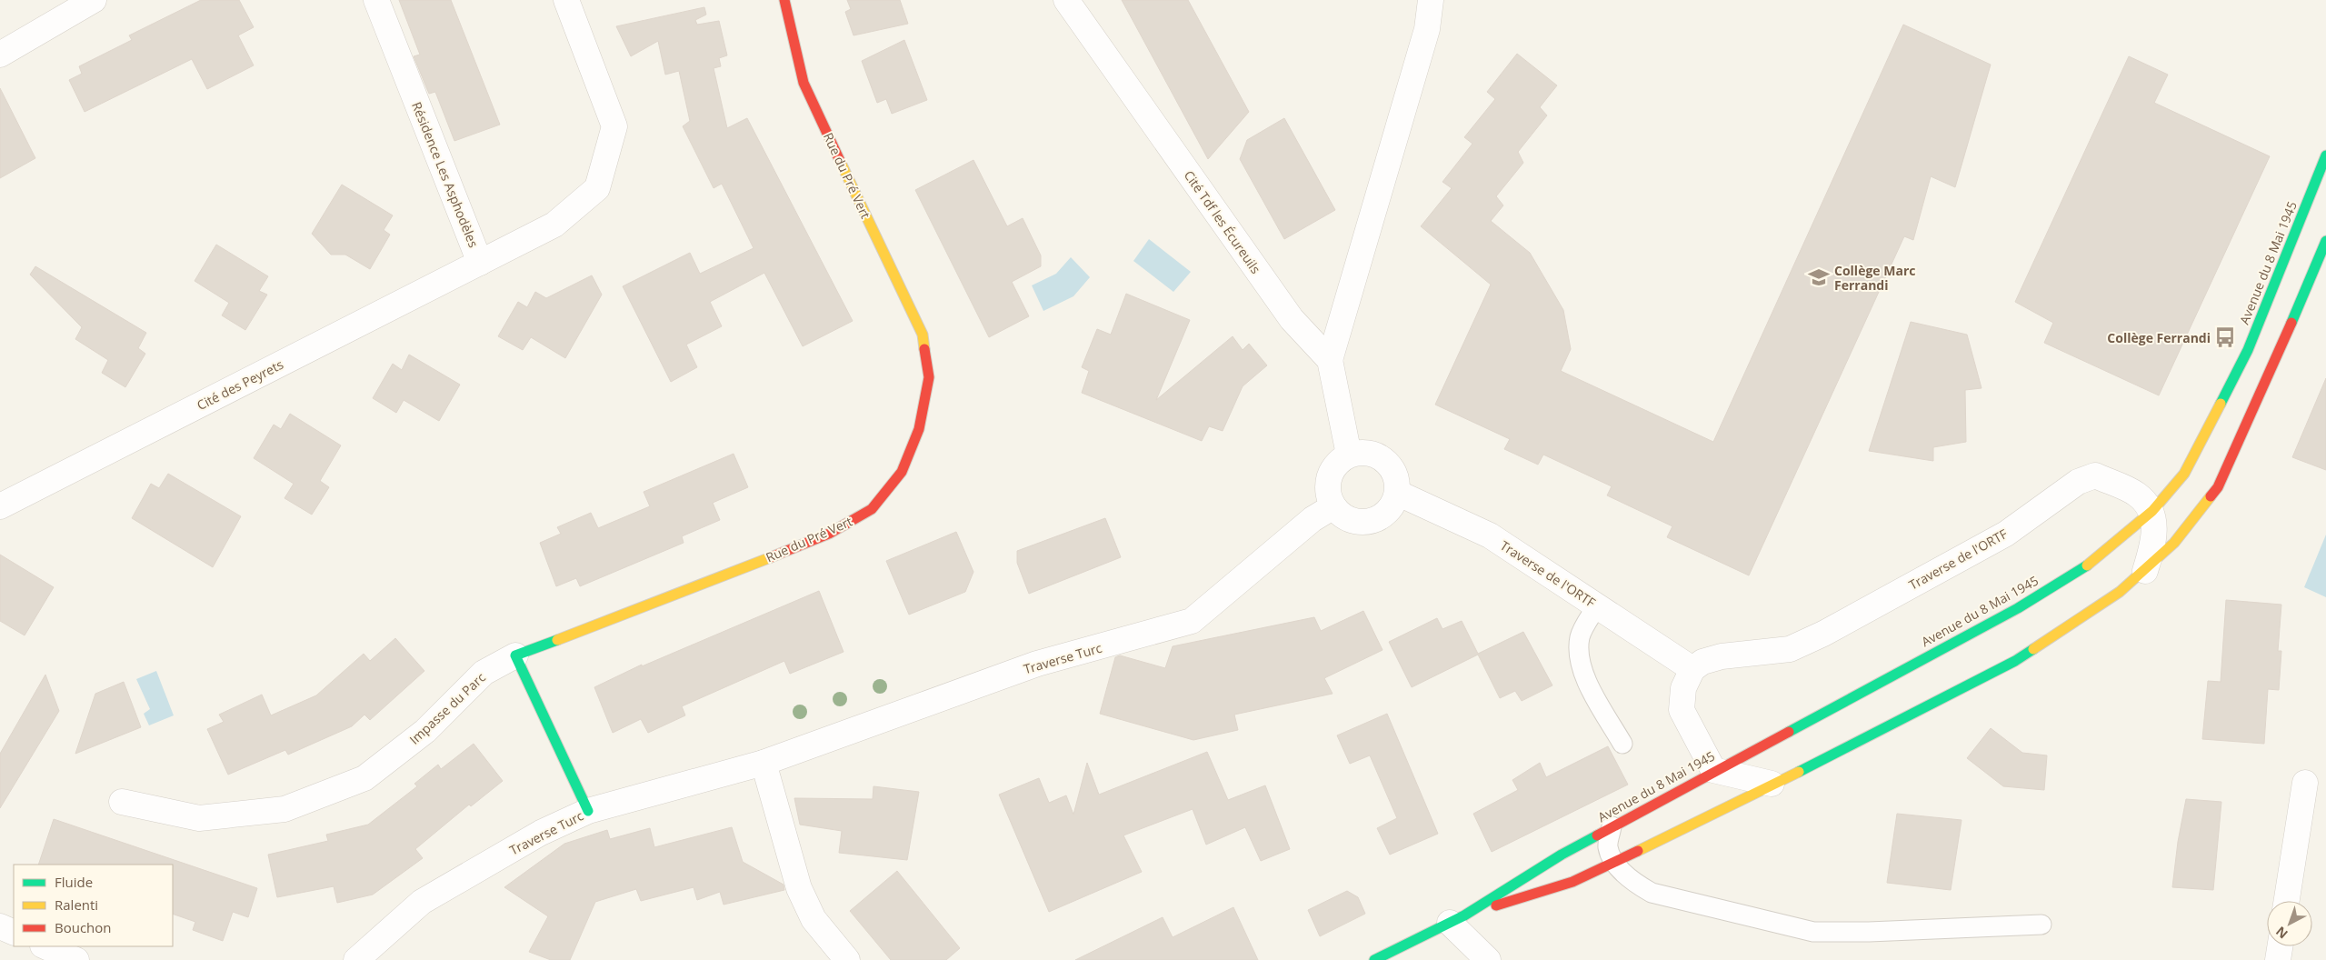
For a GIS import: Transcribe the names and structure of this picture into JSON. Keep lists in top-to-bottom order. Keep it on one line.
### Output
{"streets":{"main road":["Rue du Pré Vert","Avenue du 8 Mai 1945"],"street":["Résidence Les Asphodèles","Cité Tdf les Écureuils","Cité des Peyrets","Traverse de l'ORTF","Traverse Turc","Impasse du Parc"]},"crossings":[["Résidence Les Asphodèles","Cité des Peyrets"],["Rue du Pré Vert","Impasse du Parc"],["Avenue du 8 Mai 1945","Traverse de l'ORTF"],["Traverse de l'ORTF","Traverse Turc"]],"places":{"school or university":["Collège Marc Ferrandi"],"bus stop":["Collège Ferrandi"]},"legend":["Fluide","Ralenti","Bouchon"],"north":"bottom left"}
